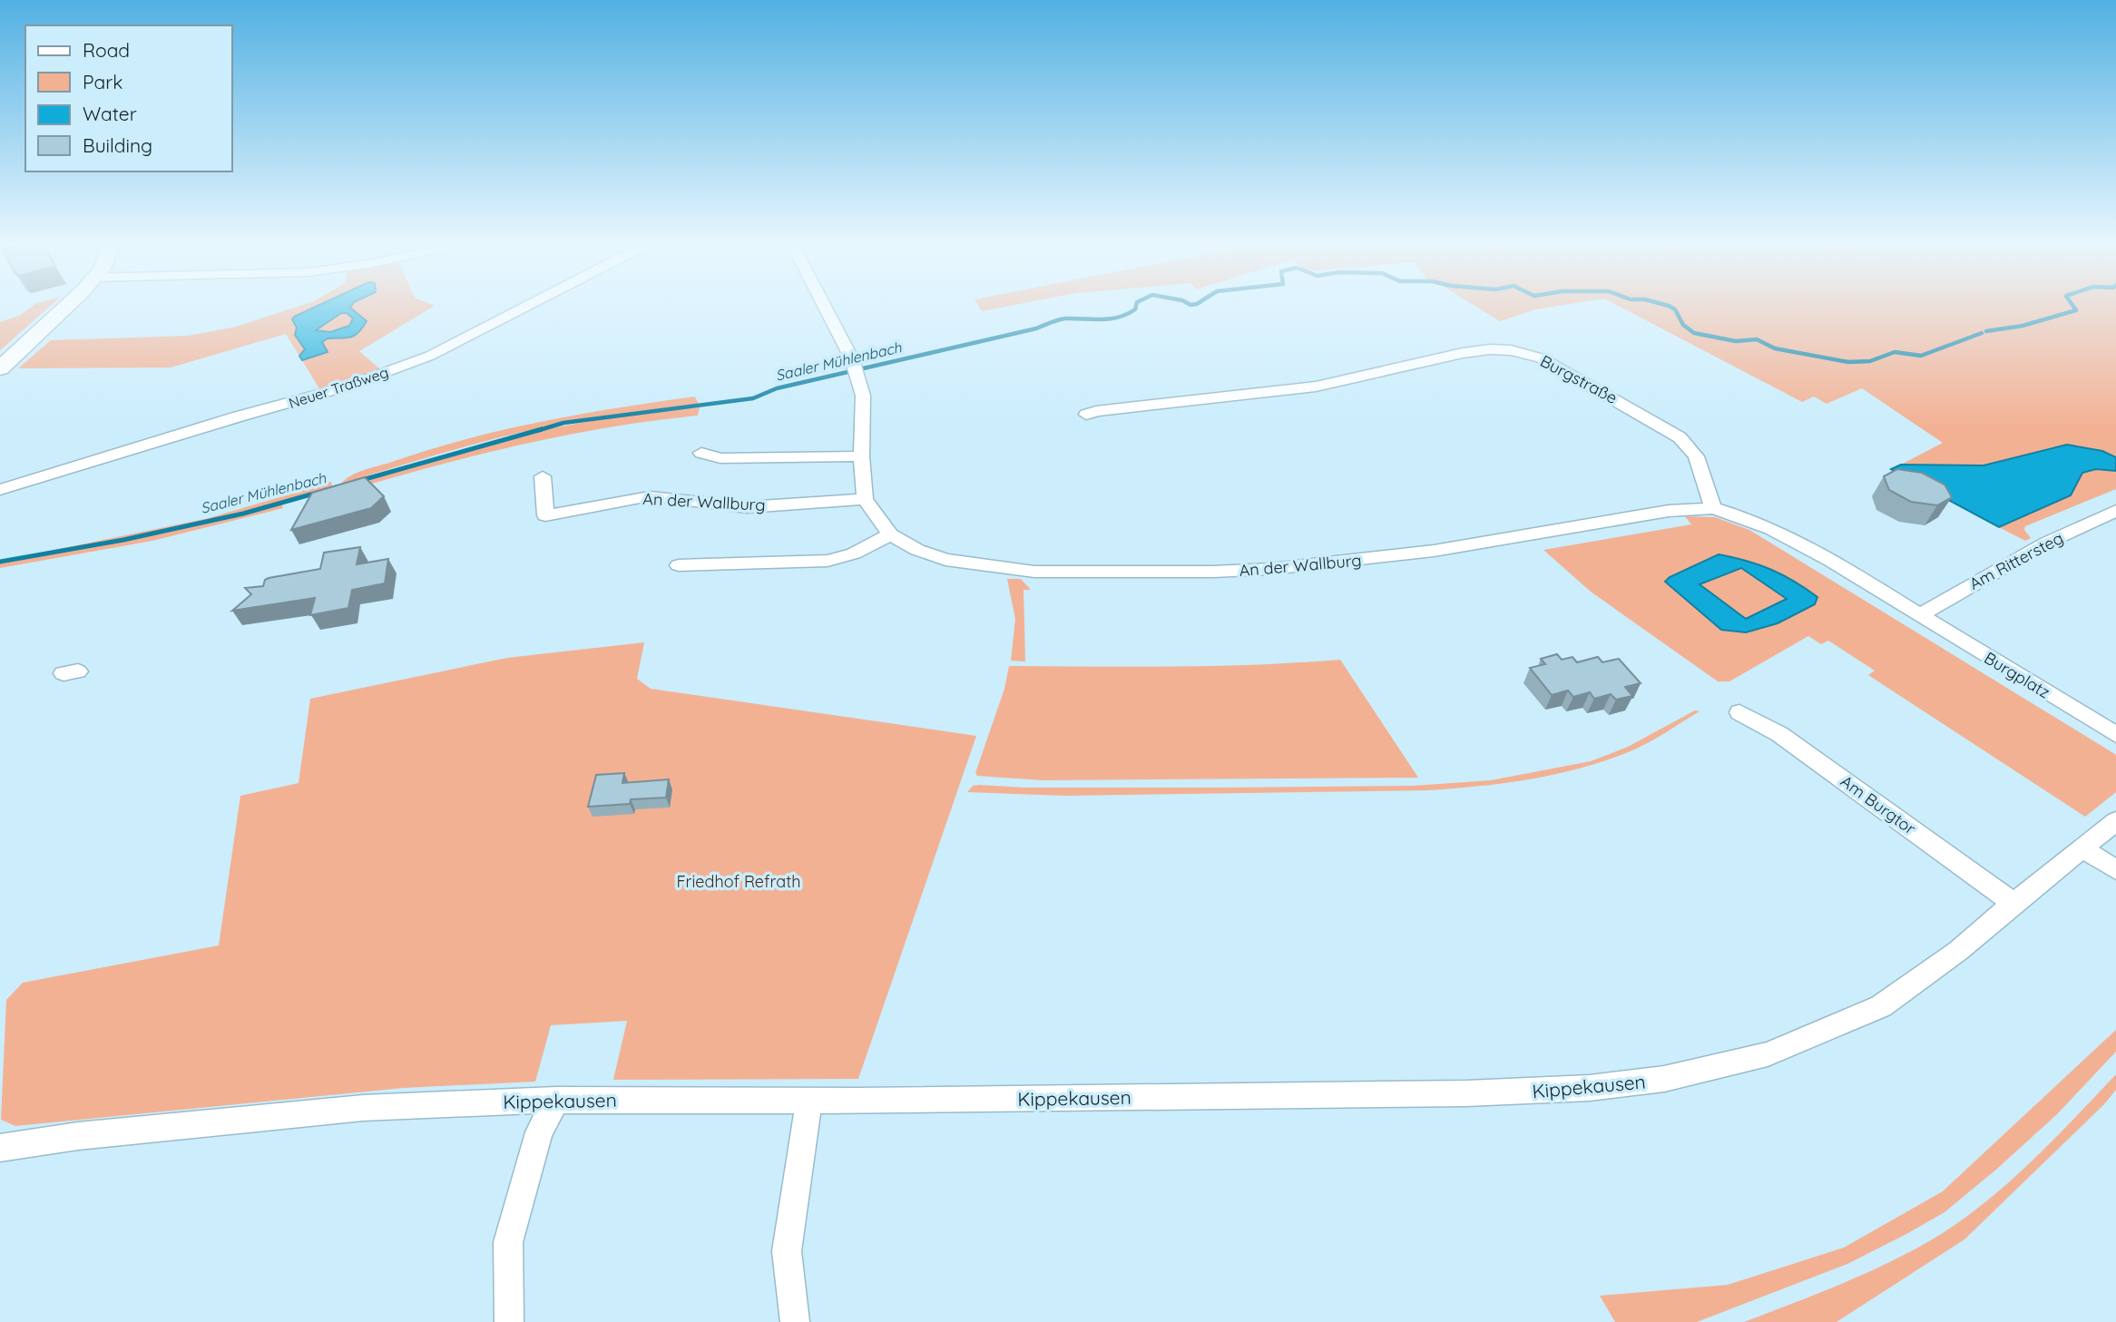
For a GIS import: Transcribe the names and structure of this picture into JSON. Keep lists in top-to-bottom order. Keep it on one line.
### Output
{"streets":{"street":["Burgstraße","Neuer Traßweg","An der Wallburg","Am Rittersteg","Burgplatz","Am Burgtor","Kippekausen"]},"crossings":[["Burgstraße","An der Wallburg"],["Am Rittersteg","Burgplatz"],["Am Burgtor","Kippekausen"]],"water":["Saaler Mühlenbach"],"parks":["Friedhof Refrath"],"legend":["Road","Park","Water","Building"]}
